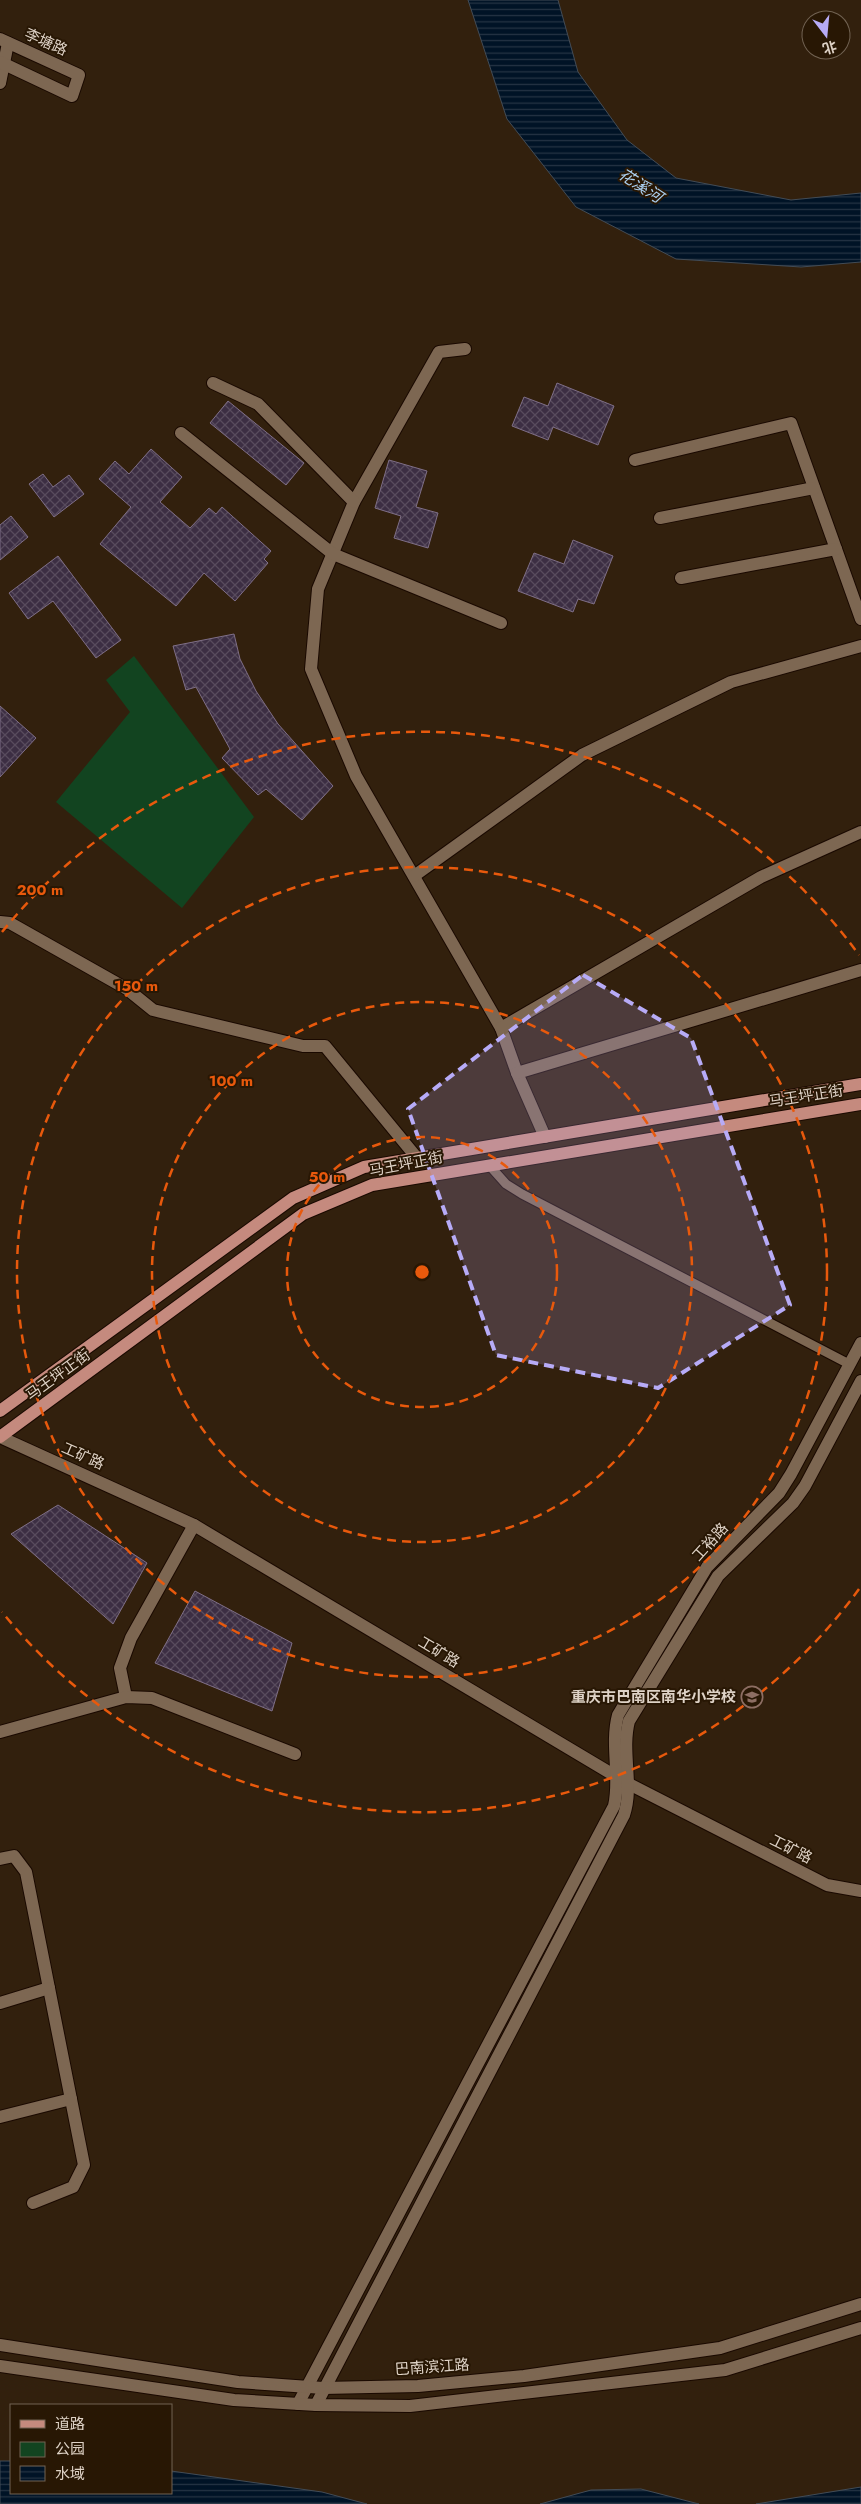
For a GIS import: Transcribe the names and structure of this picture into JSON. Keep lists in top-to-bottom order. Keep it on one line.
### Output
{"streets":{"main road":["马王坪正街"],"street":["李塘路","工矿路","工裕路","巴南滨江路"]},"crossings":[["马王坪正街","工矿路"],["工矿路","工裕路"],["工裕路","巴南滨江路"]],"water":["花溪河"],"places":{"school or university":["重庆市巴南区南华小学校"]},"legend":["道路","公园","水域"],"north":"bottom","rings":["200 m","150 m","100 m","50 m"]}
